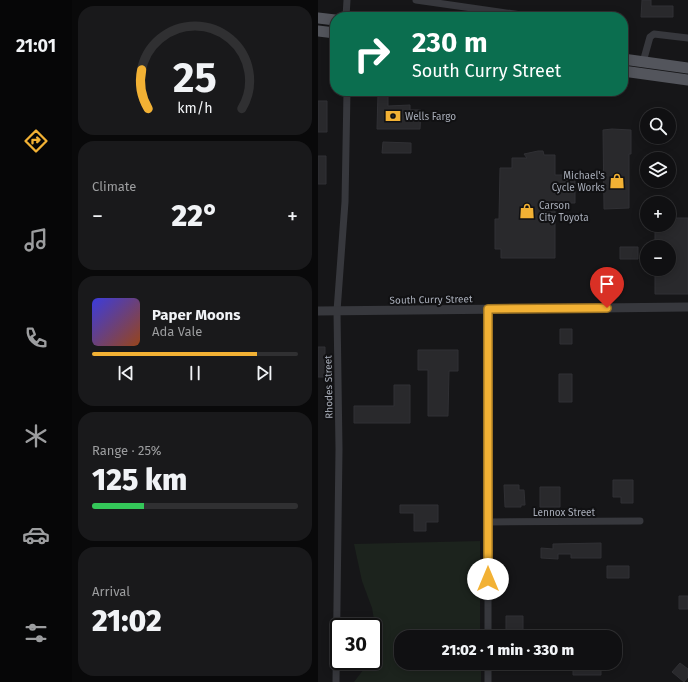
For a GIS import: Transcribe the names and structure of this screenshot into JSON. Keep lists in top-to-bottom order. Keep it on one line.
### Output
{"streets":{"street":["South Curry Street","Rhodes Street","Lennox Street"]},"crossings":[["South Curry Street","Rhodes Street"]],"places":{"bank":["Wells Fargo"],"shop":["Michael's Cycle Works","Carson City Toyota"]},"page":{"tabs":"21:01","turn":["230 m","South Curry Street"],"map_buttons":["+","−"],"tile":["Climate",["Range · 25%","125 km"],["Arrival","21:02"]],"heat":["−","22°","+"],"song":["Paper Moons","Ada Vale"],"limit":"30","trip":"21:02 · 1 min · 330 m","gauge":["25","km/h"]}}
